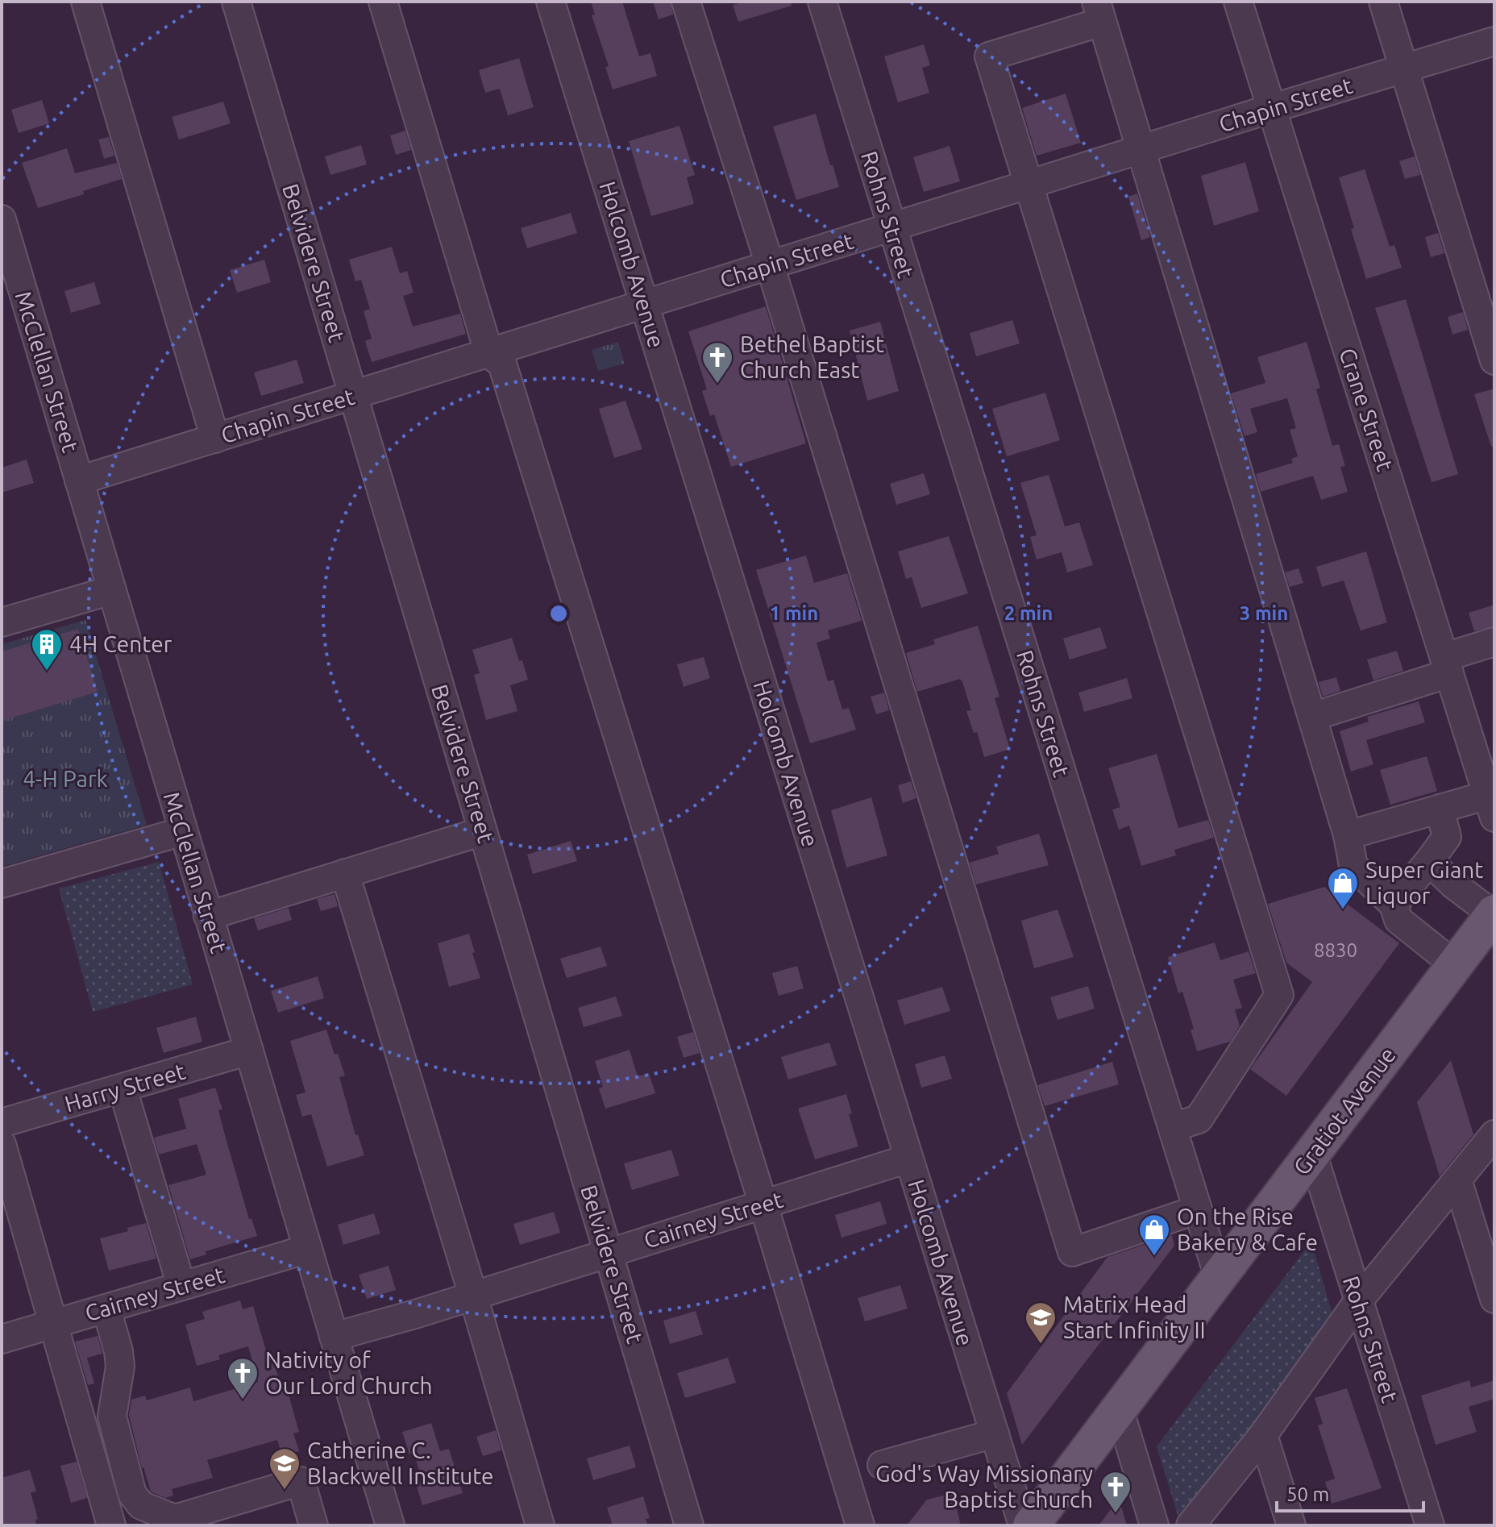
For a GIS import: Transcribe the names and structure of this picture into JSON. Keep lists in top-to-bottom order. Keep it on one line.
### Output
{"streets":{"main road":["Gratiot Avenue"],"street":["Chapin Street","Rohns Street","Belvidere Street","Holcomb Avenue","McClellan Street","Crane Street","Harry Street","Cairney Street"]},"crossings":[["Chapin Street","Rohns Street"],["Chapin Street","Belvidere Street"],["Chapin Street","Holcomb Avenue"],["Chapin Street","McClellan Street"],["Chapin Street","Crane Street"],["Rohns Street","Gratiot Avenue"],["Belvidere Street","Cairney Street"],["Holcomb Avenue","Cairney Street"],["McClellan Street","Harry Street"],["McClellan Street","Cairney Street"]],"parks":["4-H Park"],"places":{"church":["Bethel Baptist Church East","Nativity of Our Lord Church","God's Way Missionary Baptist Church"],"building":["4H Center"],"shop":["Super Giant Liquor","On the Rise Bakery & Cafe"],"school or university":["Matrix Head Start Infinity II","Catherine C. Blackwell Institute"]},"house_numbers":["8830"],"scale_bar":"50 m","rings":["1 min","2 min","3 min"]}
